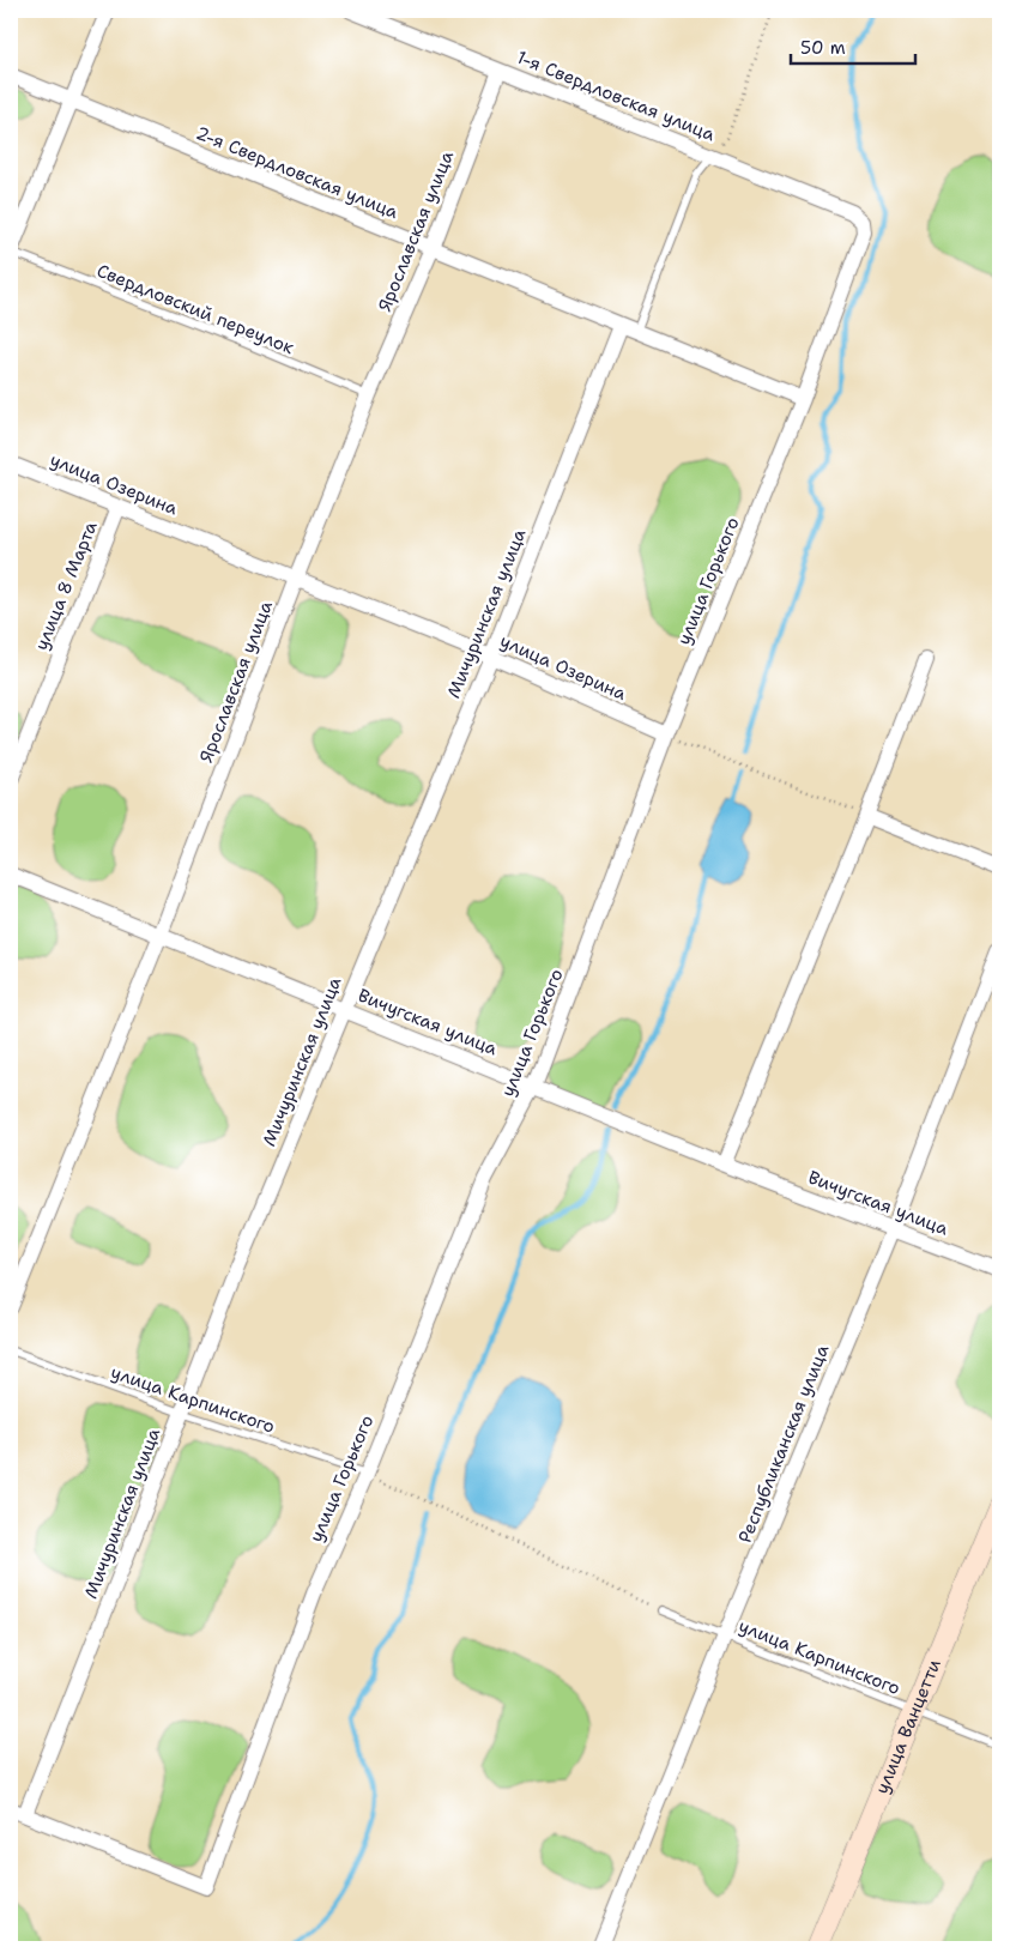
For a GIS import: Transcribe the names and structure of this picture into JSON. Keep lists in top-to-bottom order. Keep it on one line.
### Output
{"streets":{"street":["1-я Свердловская улица","2-я Свердловская улица","Ярославская улица","улица Озерина","улица Горького","улица 8 Марта","Мичуринская улица","Вичугская улица","Республиканская улица","улица Ванцетти"],"lane":["Свердловский переулок","улица Карпинского"]},"crossings":[["1-я Свердловская улица","Ярославская улица"],["1-я Свердловская улица","улица Горького"],["2-я Свердловская улица","Ярославская улица"],["2-я Свердловская улица","улица Горького"],["2-я Свердловская улица","Мичуринская улица"],["Ярославская улица","Свердловский переулок"],["Ярославская улица","улица Озерина"],["Ярославская улица","Вичугская улица"],["улица Озерина","улица Горького"],["улица Озерина","улица 8 Марта"],["улица Озерина","Мичуринская улица"],["улица Горького","Мичуринская улица"],["улица Горького","Вичугская улица"],["улица Горького","улица Карпинского"],["Мичуринская улица","Вичугская улица"],["Мичуринская улица","улица Карпинского"],["Вичугская улица","Республиканская улица"],["улица Карпинского","Республиканская улица"],["улица Карпинского","улица Ванцетти"]],"scale_bar":"50 m"}
